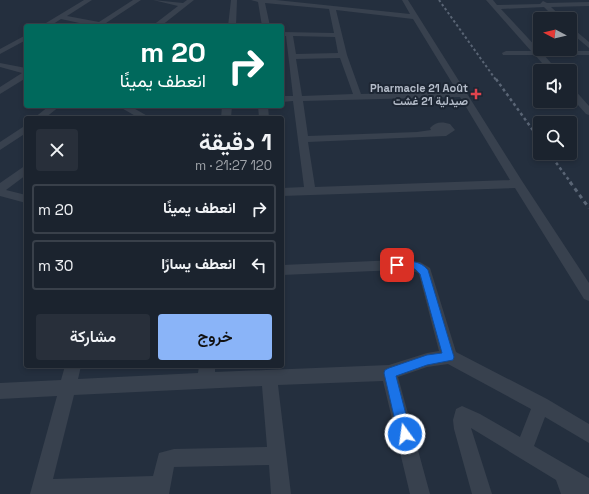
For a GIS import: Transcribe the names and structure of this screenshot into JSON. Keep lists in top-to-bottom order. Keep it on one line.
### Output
{"places":{"health":["Pharmacie 21 Août صيدلية 21 غشت"]},"north":"left","page":{"turn":["20 m","انعطف يمينًا"],"heading":["1 دقيقة","120 m · 21:27"],"list":[{"name":"انعطف يمينًا","value":"20 m"},{"name":"انعطف يسارًا","value":"30 m"}],"buttons":["خروج","مشاركة"]}}
